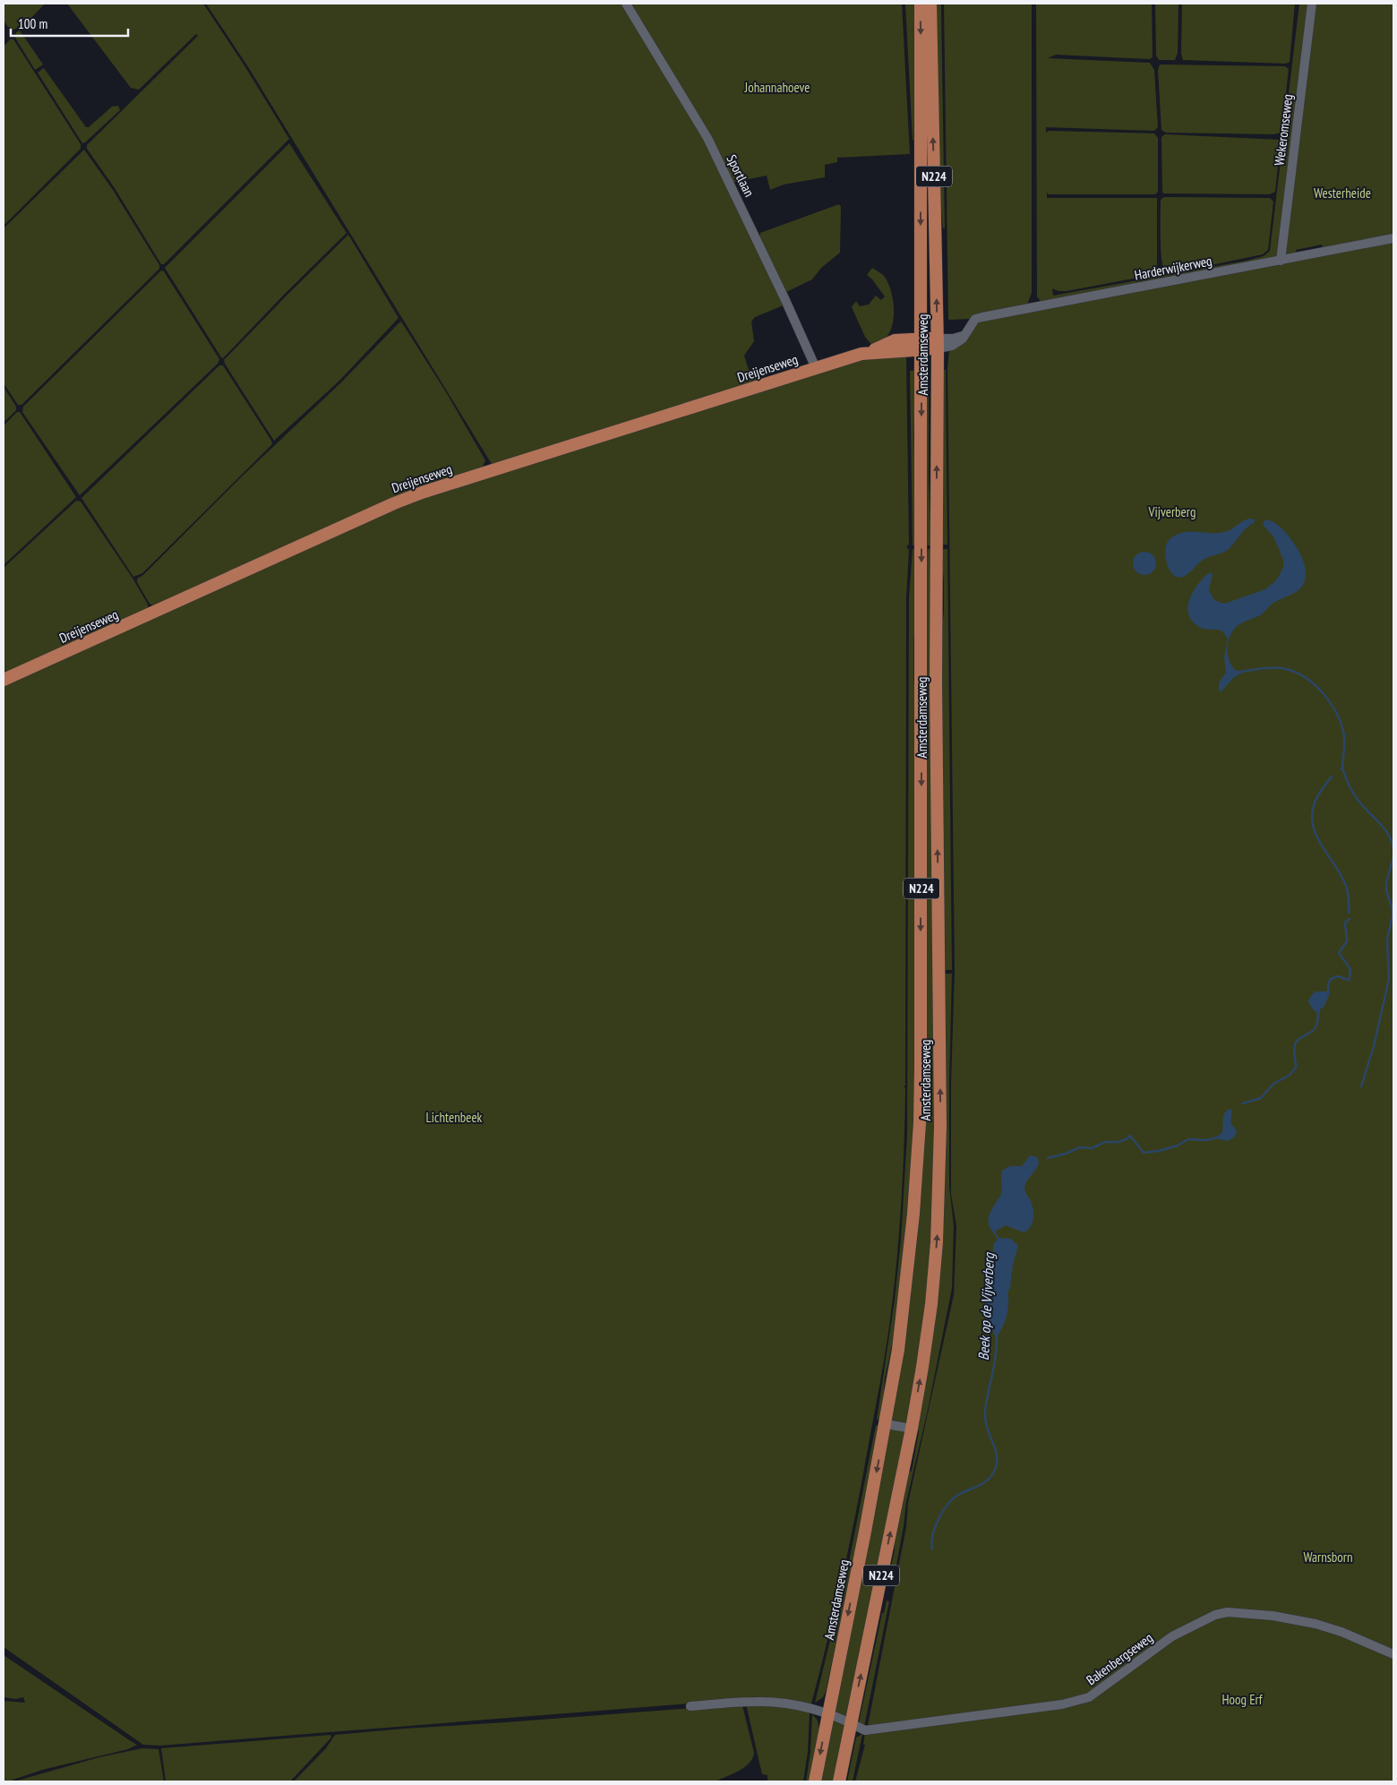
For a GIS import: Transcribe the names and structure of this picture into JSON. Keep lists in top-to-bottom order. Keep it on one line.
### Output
{"streets":{"main road":["N224","Amsterdamseweg","Dreijenseweg"],"street":["Wekeromseweg","Sportlaan","Harderwijkerweg","Bakenbergseweg"]},"crossings":[["Wekeromseweg","Harderwijkerweg"],["Sportlaan","Dreijenseweg"],["Harderwijkerweg","Amsterdamseweg"],["Harderwijkerweg","Dreijenseweg"],["Amsterdamseweg","Dreijenseweg"],["Amsterdamseweg","Bakenbergseweg"]],"water":["Beek op de Vijverberg"],"parks":["Johannahoeve","Westerheide","Vijverberg","Lichtenbeek","Warnsborn","Hoog Erf"],"scale_bar":"100 m"}
